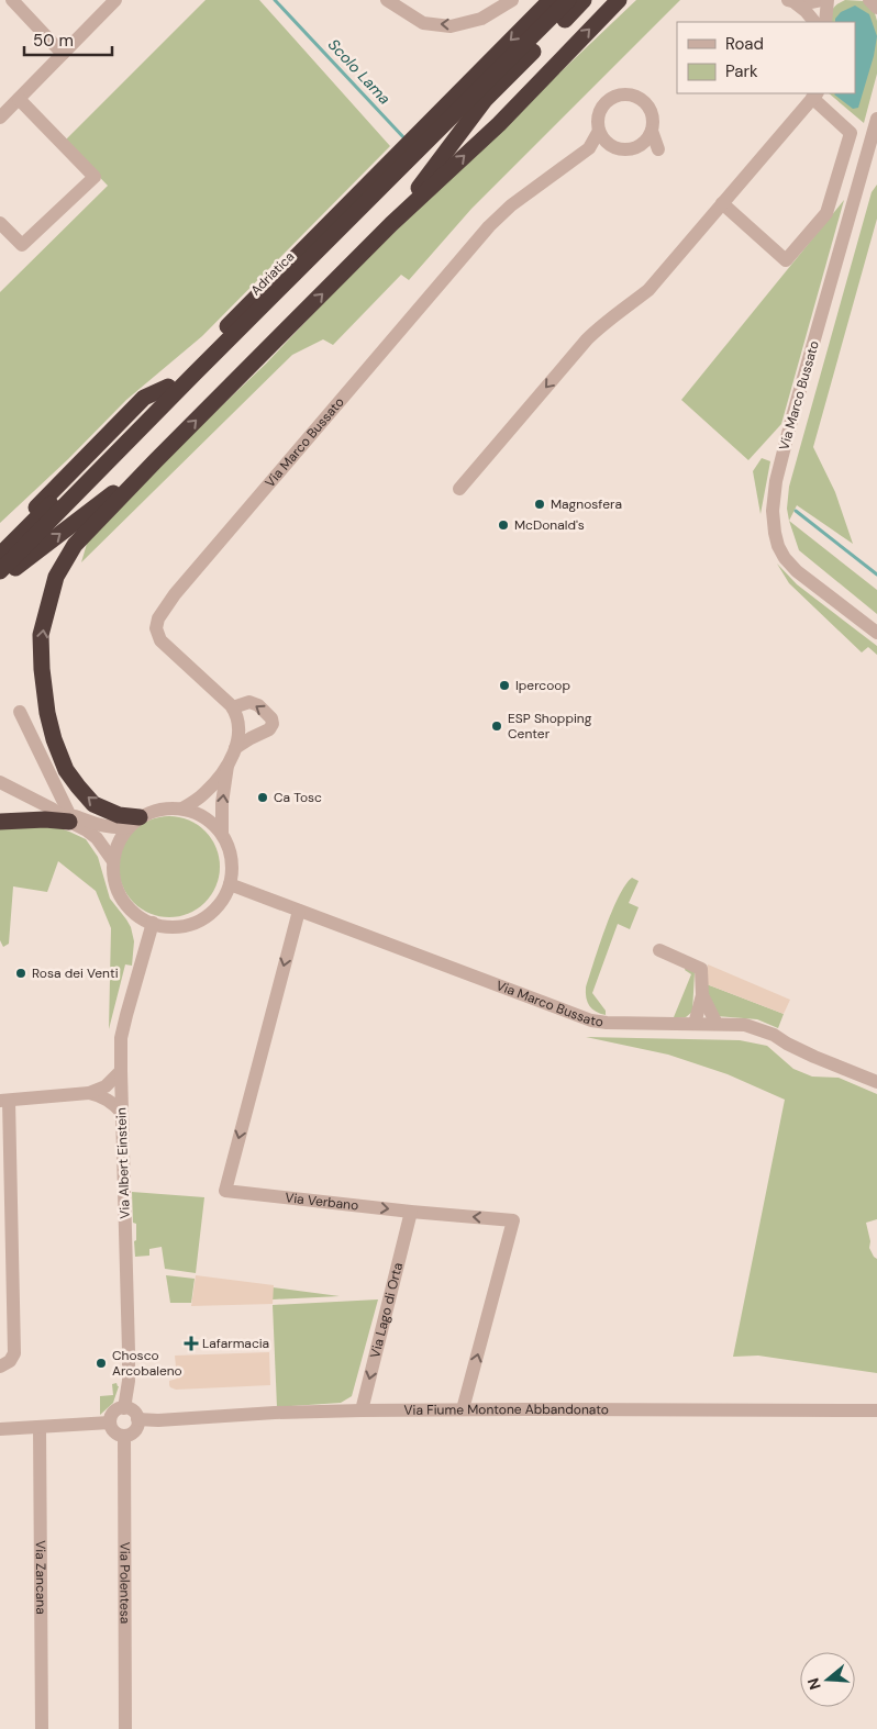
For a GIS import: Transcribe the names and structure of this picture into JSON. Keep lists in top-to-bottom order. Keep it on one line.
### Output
{"streets":{"highway":["Adriatica"],"street":["Via Marco Bussato","Via Albert Einstein","Via Verbano","Via Lago di Orta","Via Fiume Montone Abbandonato","Via Zancana","Via Polentesa"]},"crossings":[["Via Marco Bussato","Via Albert Einstein"],["Via Marco Bussato","Via Verbano"],["Via Albert Einstein","Via Fiume Montone Abbandonato"],["Via Albert Einstein","Via Polentesa"],["Via Verbano","Via Lago di Orta"],["Via Verbano","Via Fiume Montone Abbandonato"],["Via Lago di Orta","Via Fiume Montone Abbandonato"],["Via Fiume Montone Abbandonato","Via Polentesa"]],"one_way":["Via Lago di Orta"],"water":["Scolo Lama"],"places":{"other":["Magnosfera","McDonald's","Ipercoop","ESP Shopping Center","Ca Tosc","Rosa dei Venti","Chosco Arcobaleno"],"health":["Lafarmacia"]},"legend":["Road","Park"],"scale_bar":"50 m","north":"left"}
